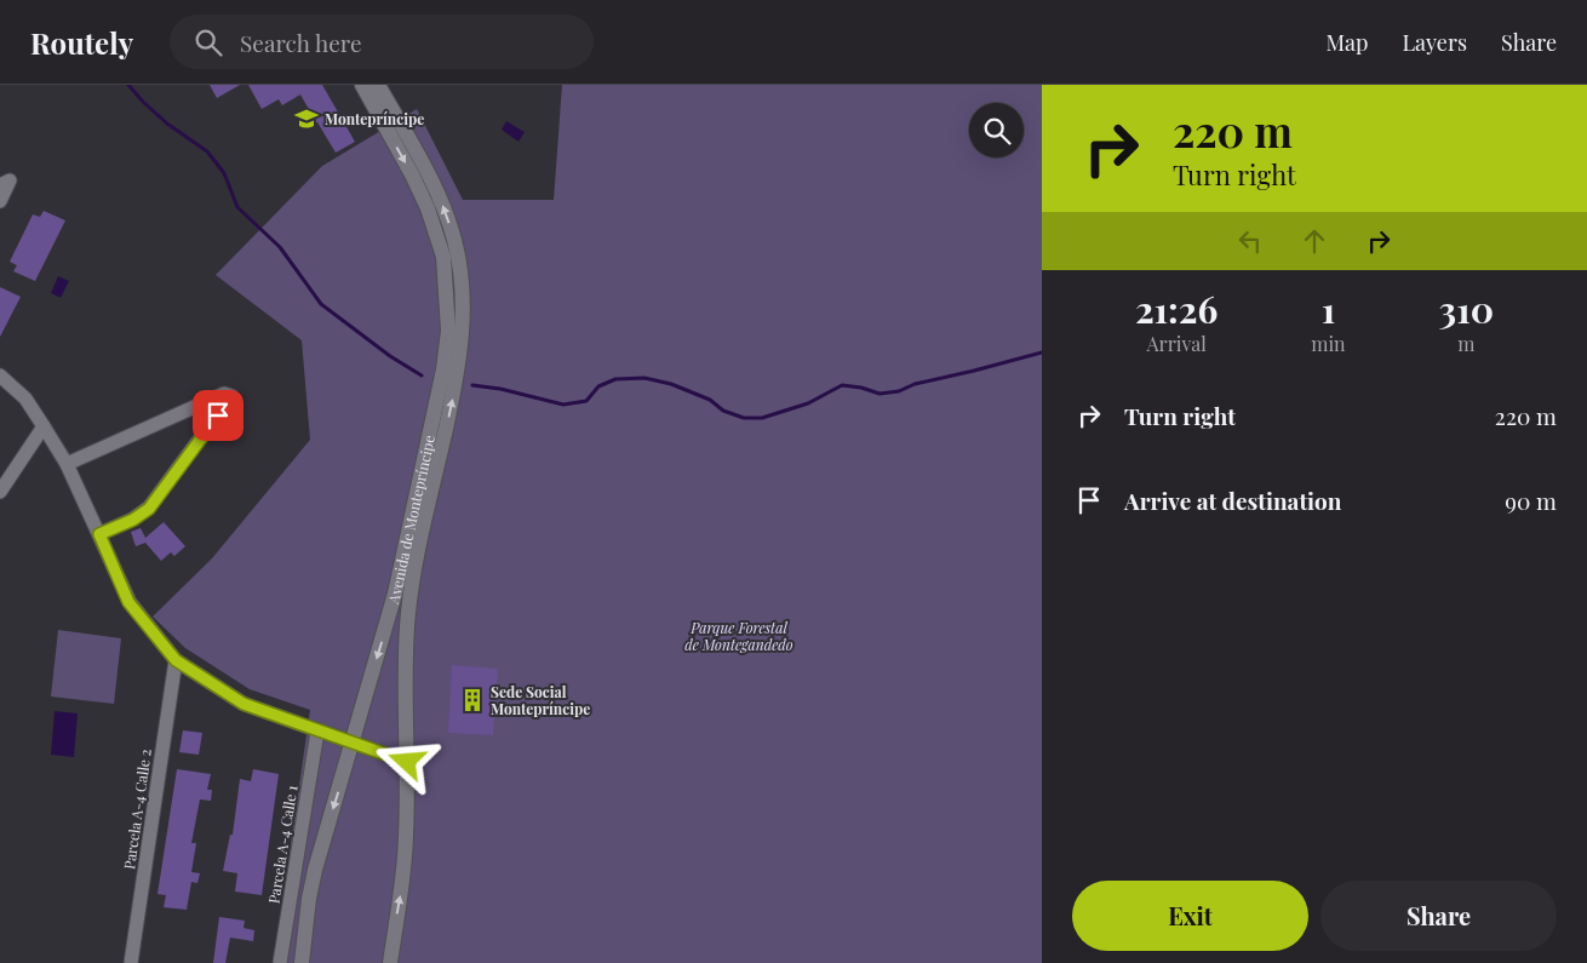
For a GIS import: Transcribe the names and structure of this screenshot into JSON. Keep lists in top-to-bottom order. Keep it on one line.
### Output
{"streets":{"street":["Avenida de Montepríncipe","Parcela A-4 Calle 2","Parcela A-4 Calle 1"]},"parks":["Parque Forestal de Montegandedo"],"places":{"school or university":["Montepríncipe"],"building":["Sede Social Montepríncipe"]},"page":{"header":"Routely","search":"Search here","nav":["Map","Layers","Share"],"turn":["220 m","Turn right"],"eta":["21:26","Arrival","1","min","310","m"],"list":[{"name":"Turn right","value":"220 m"},{"name":"Arrive at destination","value":"90 m"}],"buttons":["Exit","Share"]}}
